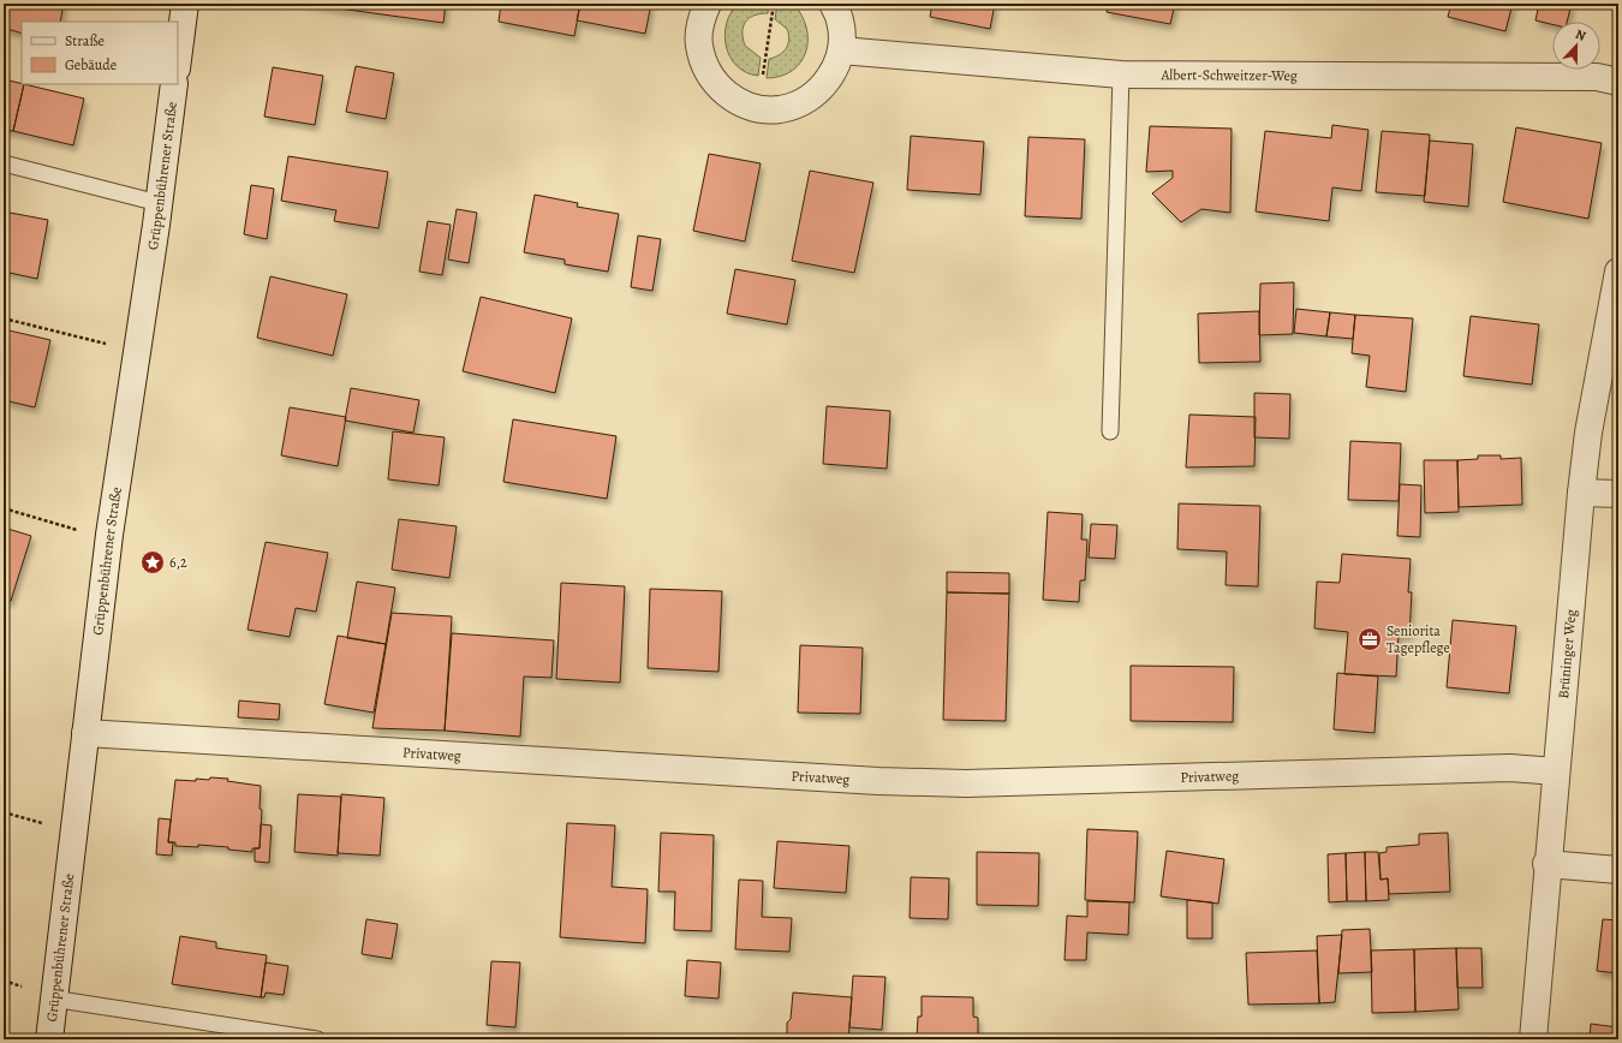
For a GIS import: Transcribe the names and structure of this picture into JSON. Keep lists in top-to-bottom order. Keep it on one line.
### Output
{"streets":{"street":["Albert-Schweitzer-Weg","Grüppenbührener Straße","Brüninger Weg","Privatweg"]},"crossings":[["Grüppenbührener Straße","Privatweg"],["Brüninger Weg","Privatweg"]],"places":{"place":["6,2"],"office":["Seniorita Tagepflege"]},"legend":["Straße","Gebäude"],"north":"top"}
